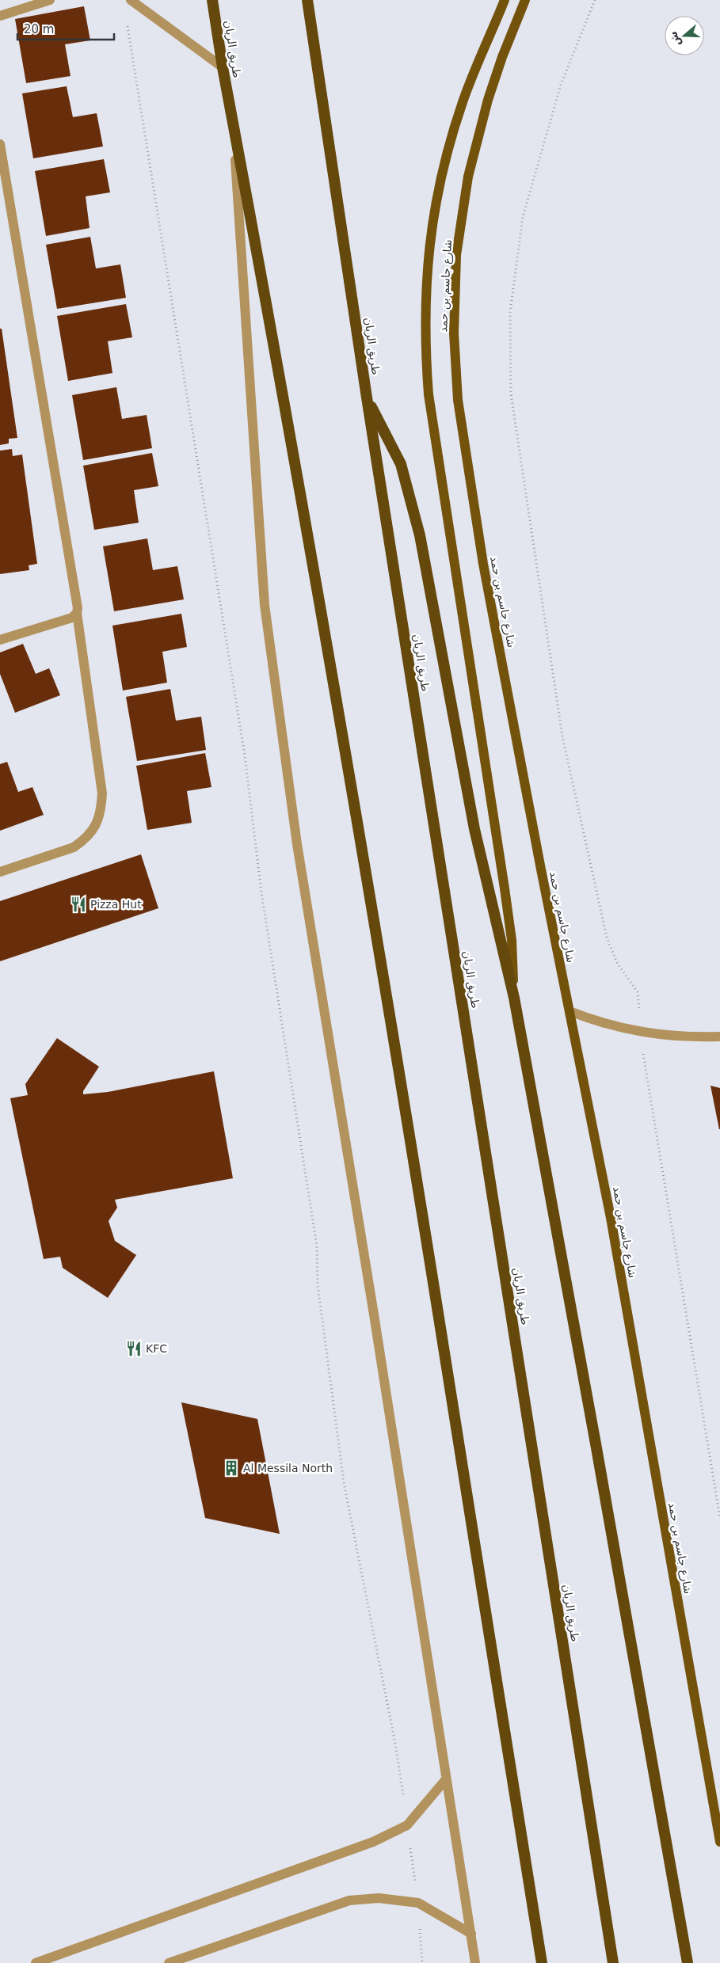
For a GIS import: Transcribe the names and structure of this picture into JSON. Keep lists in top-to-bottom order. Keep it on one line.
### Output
{"streets":{"highway":["طريق الريان"],"main road":["شارع جاسم بن حمد"]},"places":{"restaurant":["Pizza Hut","KFC"],"building":["Al Messila North"]},"scale_bar":"20 m","north":"left"}
